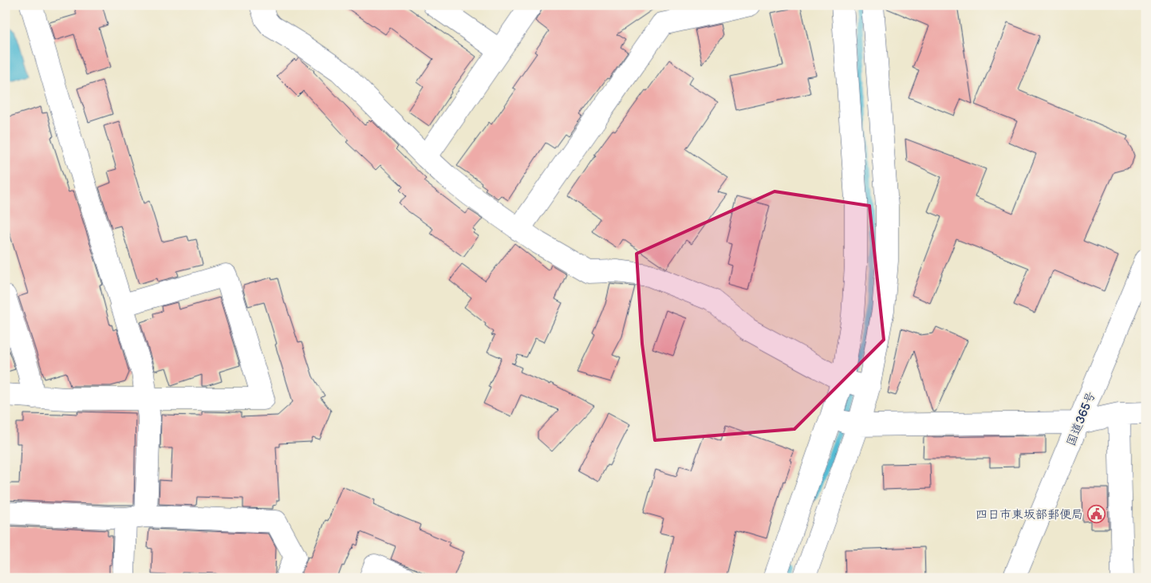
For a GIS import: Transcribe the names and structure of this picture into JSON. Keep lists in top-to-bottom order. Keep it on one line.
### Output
{"streets":{"main road":["国道365号"]},"places":{"public building":["四日市東坂部郵便局"]}}
